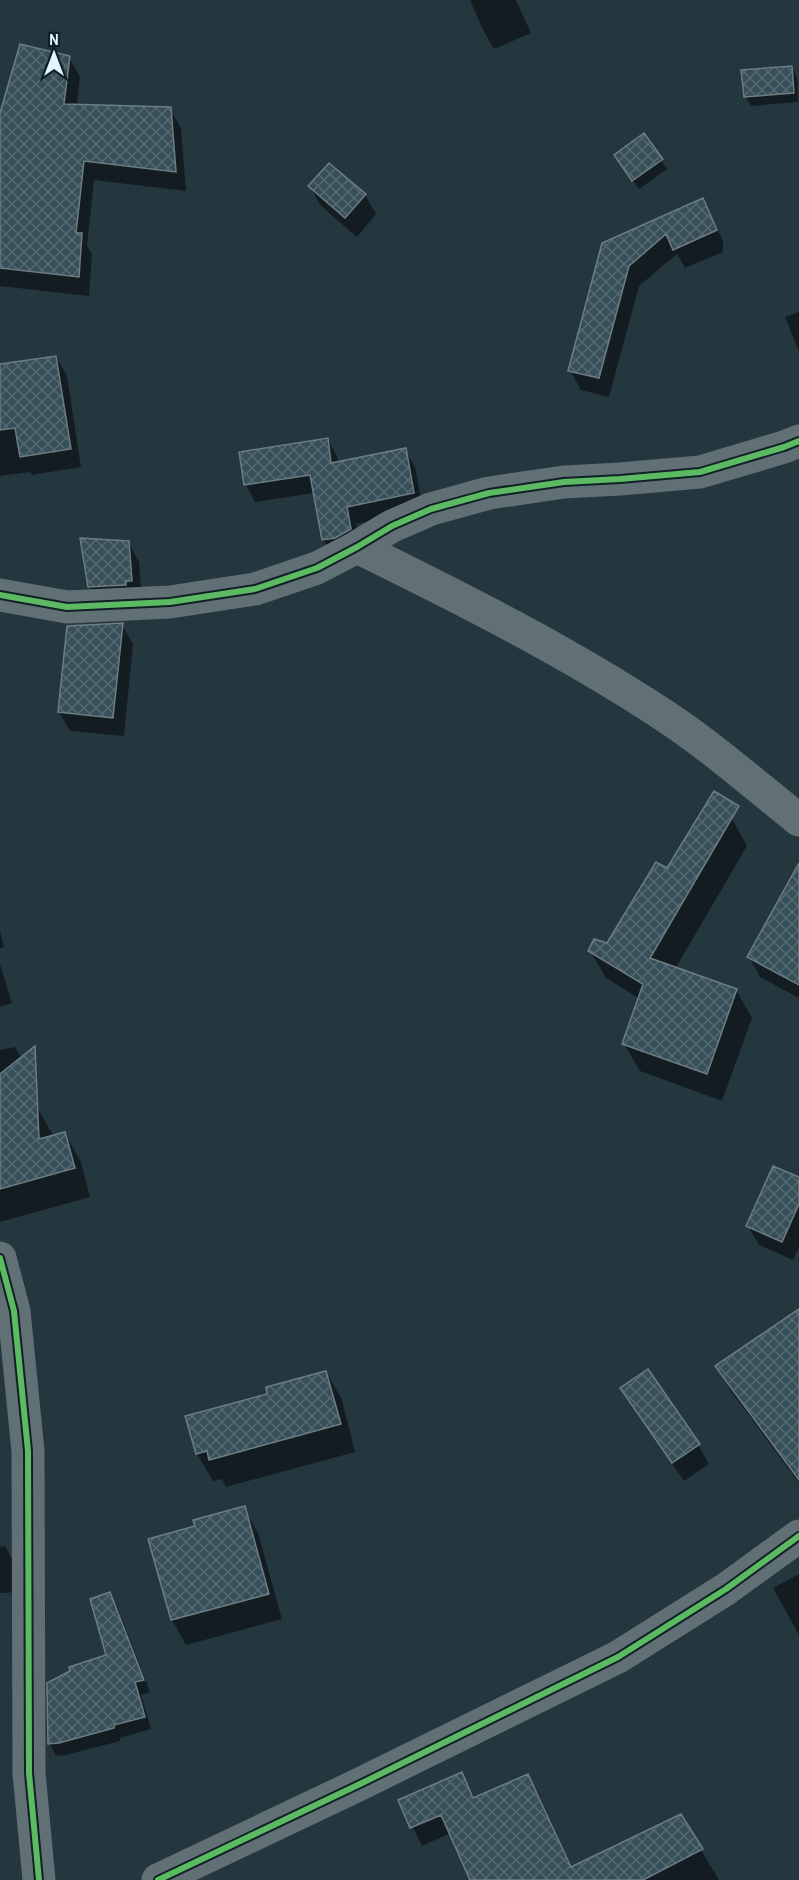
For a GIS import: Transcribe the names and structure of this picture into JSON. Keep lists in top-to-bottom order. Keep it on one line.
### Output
{"north":"top"}
